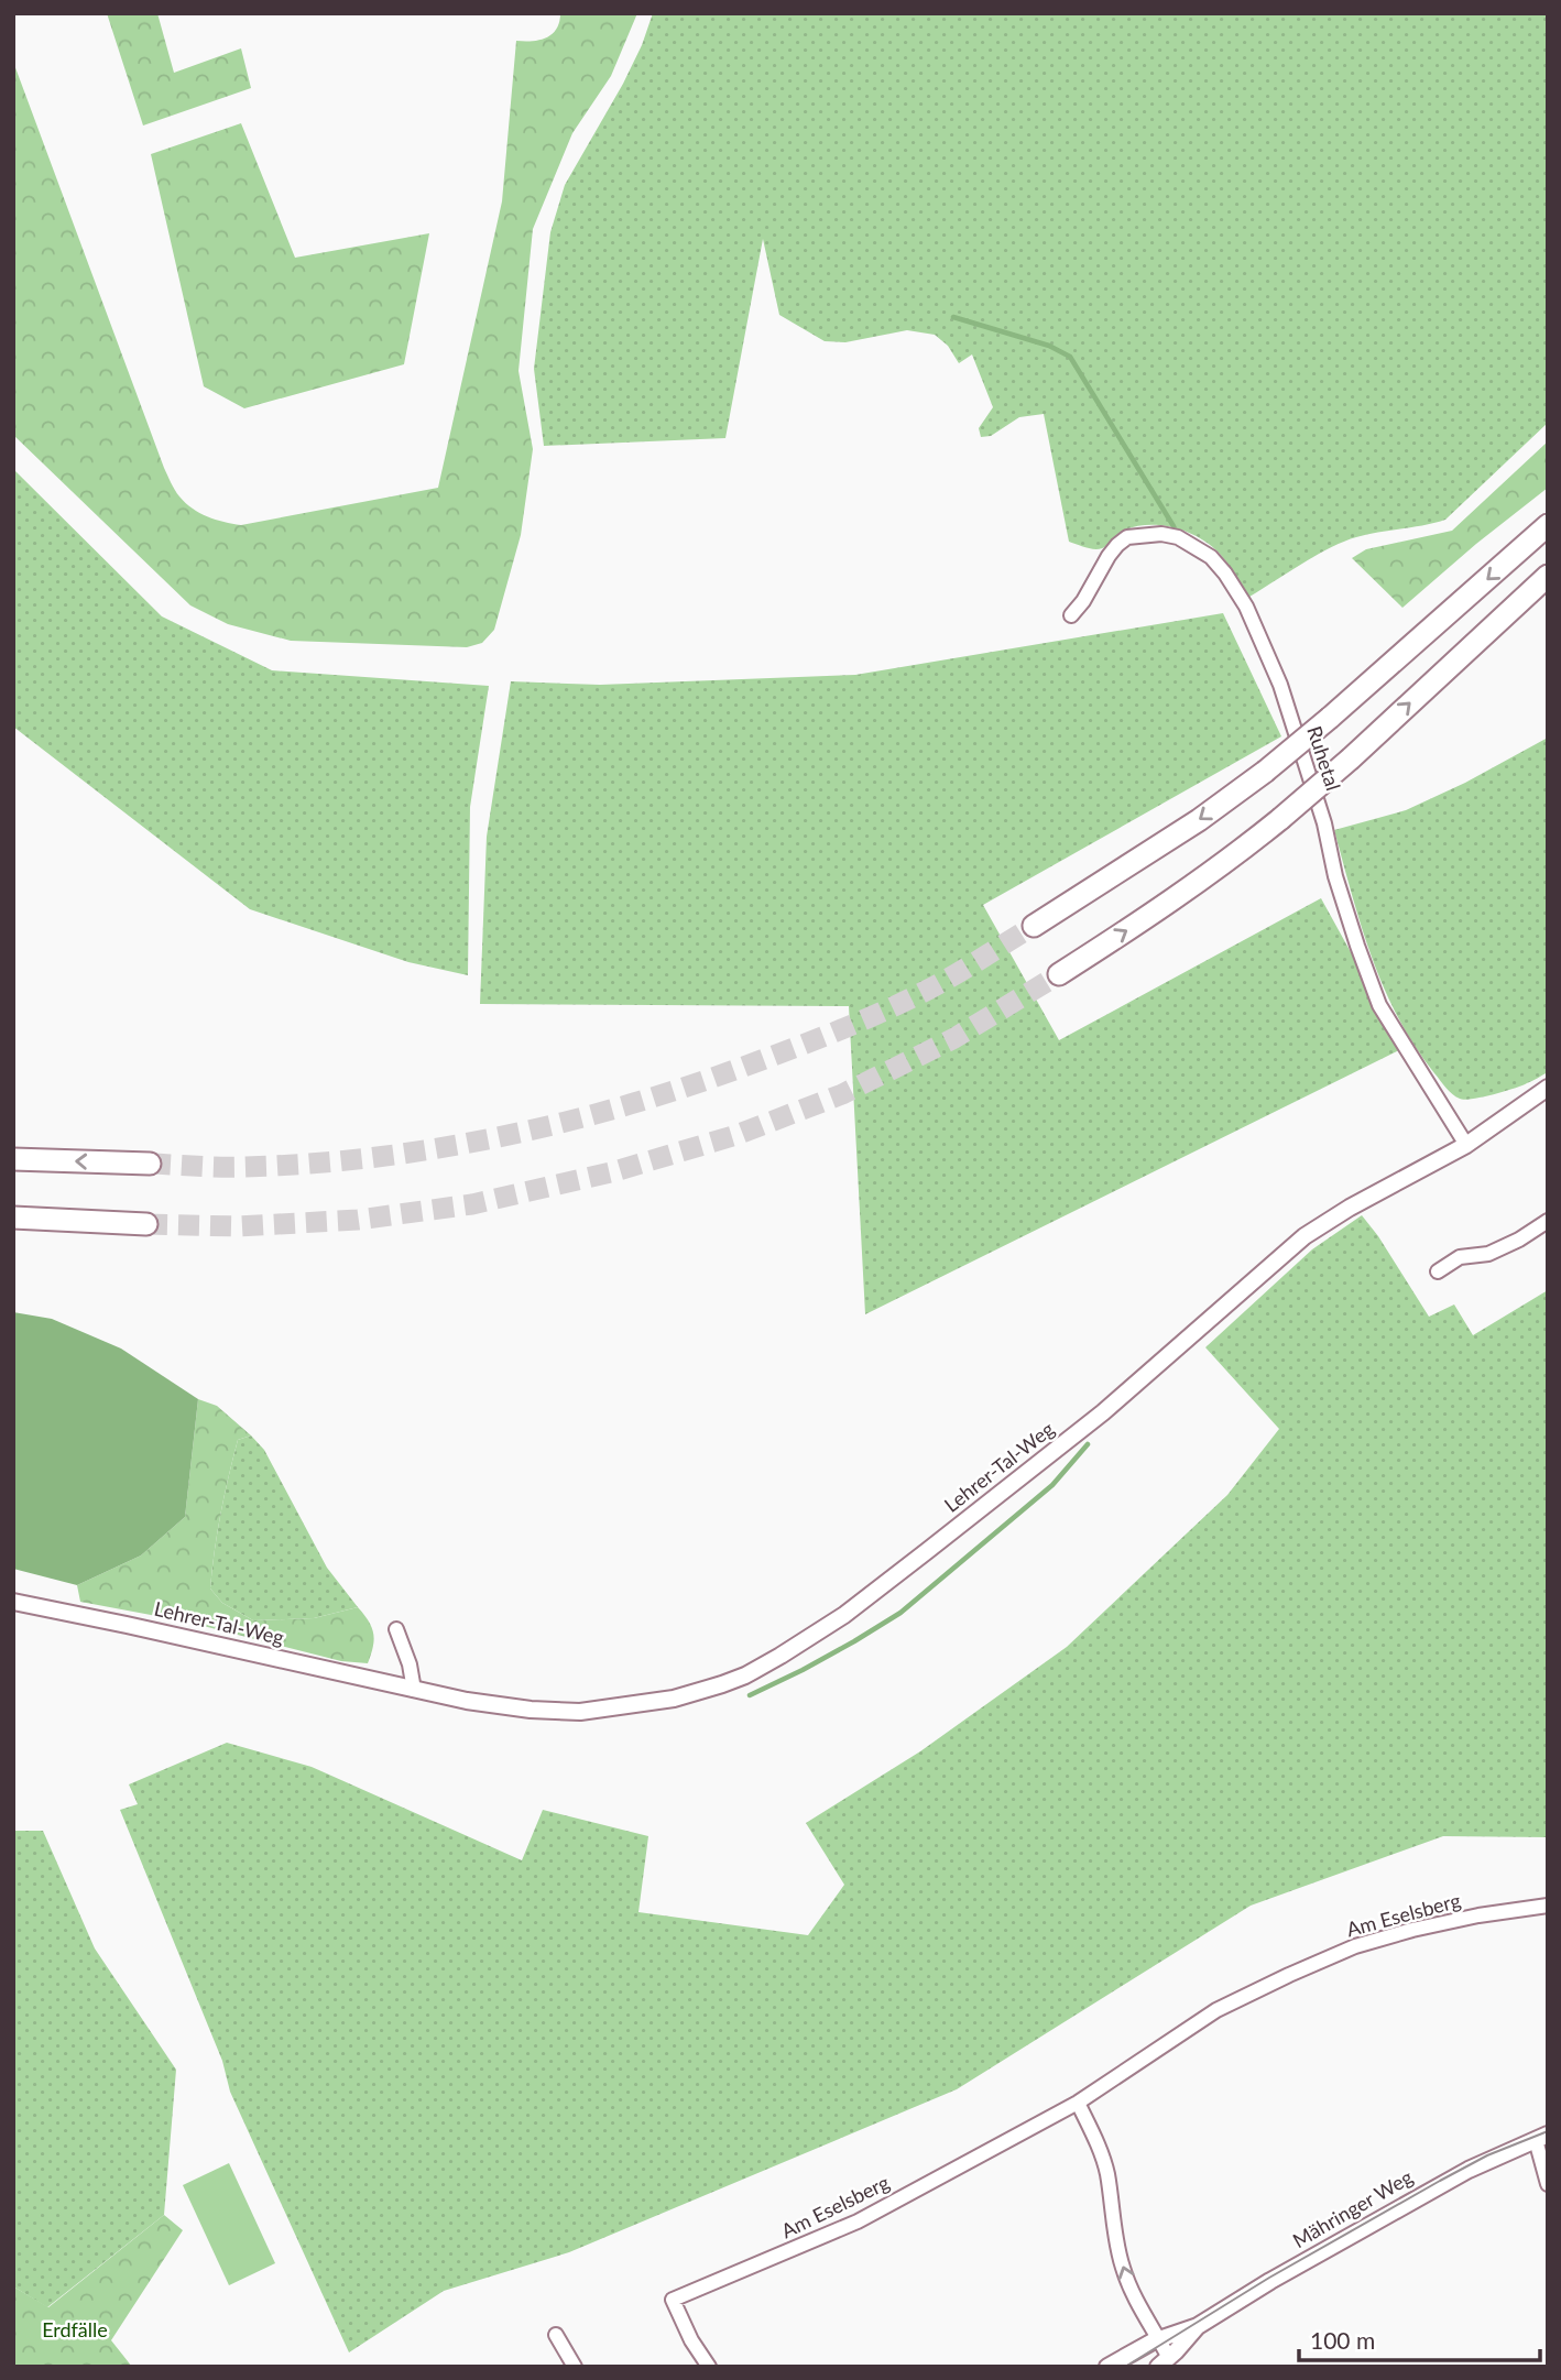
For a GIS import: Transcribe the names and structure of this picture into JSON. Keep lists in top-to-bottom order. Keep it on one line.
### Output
{"streets":{"street":["Ruhetal","Lehrer-Tal-Weg","Am Eselsberg","Mähringer Weg"]},"crossings":[["Ruhetal","Lehrer-Tal-Weg"]],"parks":["Erdfälle"],"scale_bar":"100 m"}
